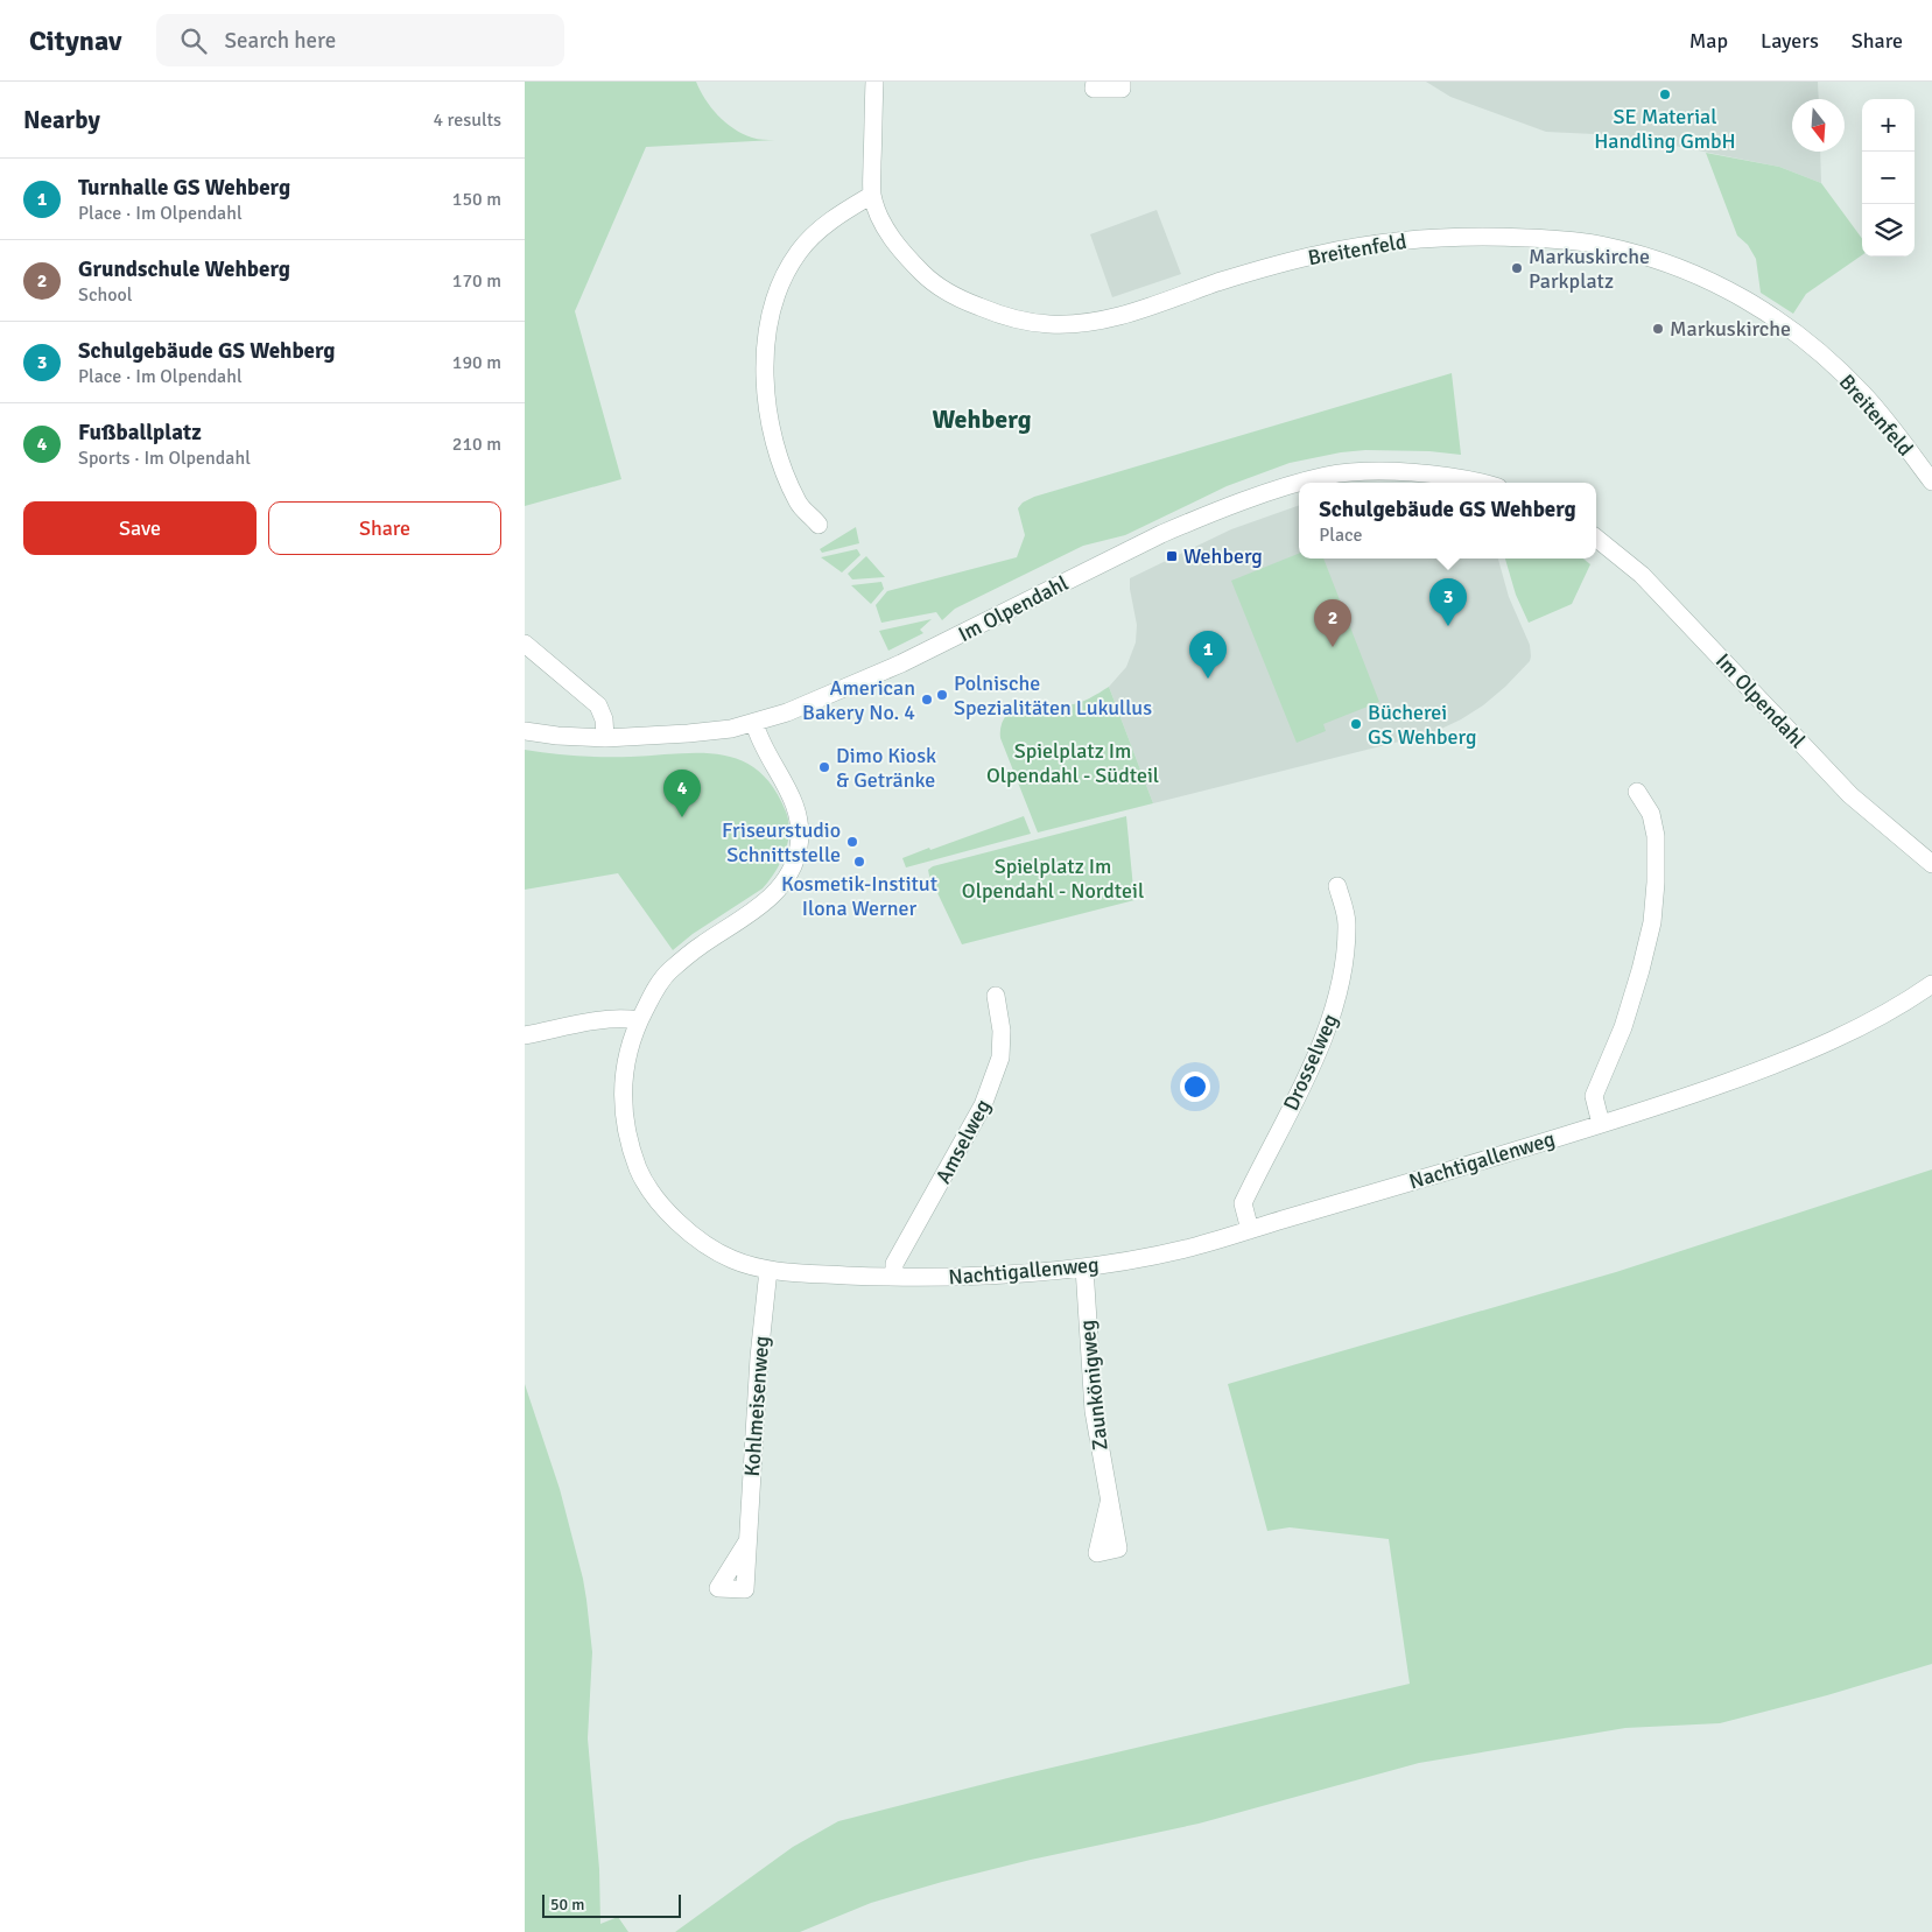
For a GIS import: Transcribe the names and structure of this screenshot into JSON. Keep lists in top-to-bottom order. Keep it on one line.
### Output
{"streets":{"street":["Breitenfeld","Im Olpendahl","Drosselweg","Amselweg","Nachtigallenweg","Zaunkönigweg","Kohlmeisenweg"]},"crossings":[["Im Olpendahl","Nachtigallenweg"],["Drosselweg","Nachtigallenweg"],["Amselweg","Nachtigallenweg"],["Nachtigallenweg","Zaunkönigweg"],["Nachtigallenweg","Kohlmeisenweg"]],"districts":["Wehberg"],"parks":["Spielplatz Im Olpendahl - Südteil","Spielplatz Im Olpendahl - Nordteil"],"places":{"other":["SE Material Handling GmbH","Markuskirche Parkplatz","Markuskirche","Polnische Spezialitäten Lukullus","American Bakery No. 4","Bücherei GS Wehberg","Dimo Kiosk & Getränke","Friseurstudio Schnittstelle","Kosmetik-Institut Ilona Werner"],"transit":["Wehberg"]},"scale_bar":"50 m","north":"bottom","page":{"header":"Citynav","search":"Search here","nav":["Map","Layers","Share"],"heading":["Nearby","4 results"],"map_buttons":["+","−"],"list":[{"mark":"1","name":"Turnhalle GS Wehberg","note":"Place · Im Olpendahl","value":"150 m"},{"mark":"2","name":"Grundschule Wehberg","note":"School","value":"170 m"},{"mark":"3","name":"Schulgebäude GS Wehberg","note":"Place · Im Olpendahl","value":"190 m"},{"mark":"4","name":"Fußballplatz","note":"Sports · Im Olpendahl","value":"210 m"}],"popup":["Schulgebäude GS Wehberg","Place"],"buttons":["Save","Share"],"pins":["3","2","1","4"],"scale":"50 m"}}
